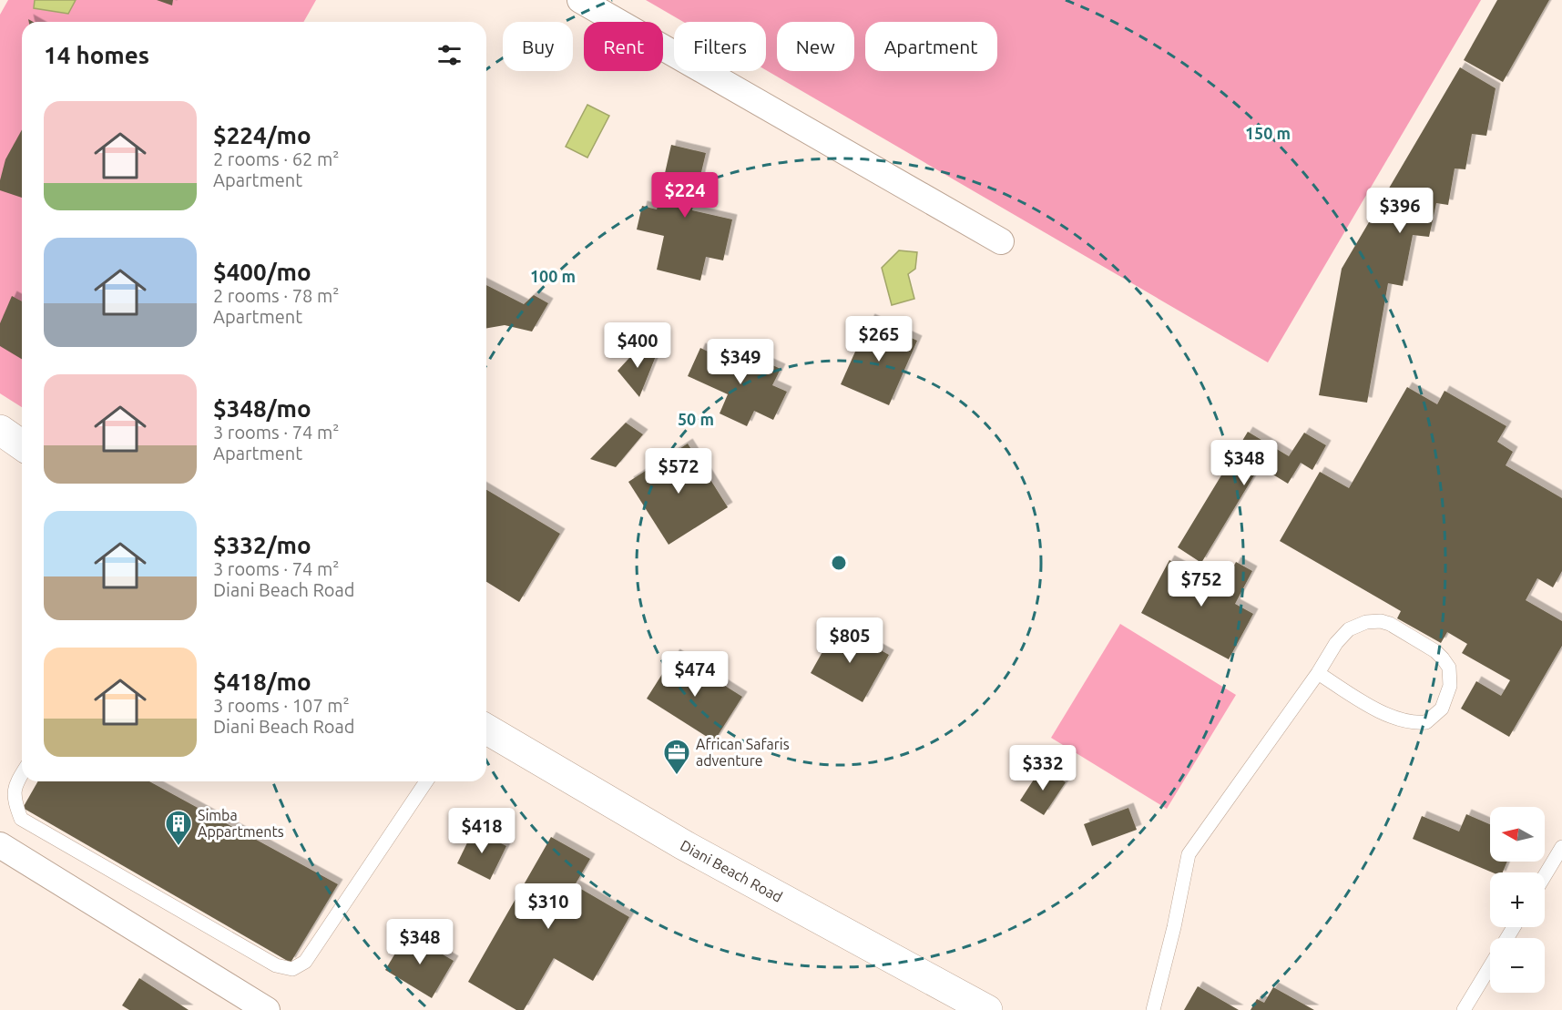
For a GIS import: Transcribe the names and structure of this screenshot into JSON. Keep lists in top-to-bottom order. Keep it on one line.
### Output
{"streets":{"main road":["Diani Beach Road"]},"places":{"office":["African Safaris adventure"],"building":["Simba Appartments"]},"north":"left","page":{"chip":["Buy","Rent","Filters","New","Apartment"],"heading":"14 homes","list":[{"name":"$224/mo","note":"2 rooms · 62 m² · Apartment"},{"name":"$400/mo","note":"2 rooms · 78 m² · Apartment"},{"name":"$348/mo","note":"3 rooms · 74 m² · Apartment"},{"name":"$332/mo","note":"3 rooms · 74 m² · Diani Beach Road"},{"name":"$418/mo","note":"3 rooms · 107 m² · Diani Beach Road"}],"price":["$224","$396","$265","$400","$349","$348","$572","$752","$805","$474","$332","$418","$310","$348"],"map_buttons":["+","−"]},"rings":["150 m","100 m","50 m"]}
